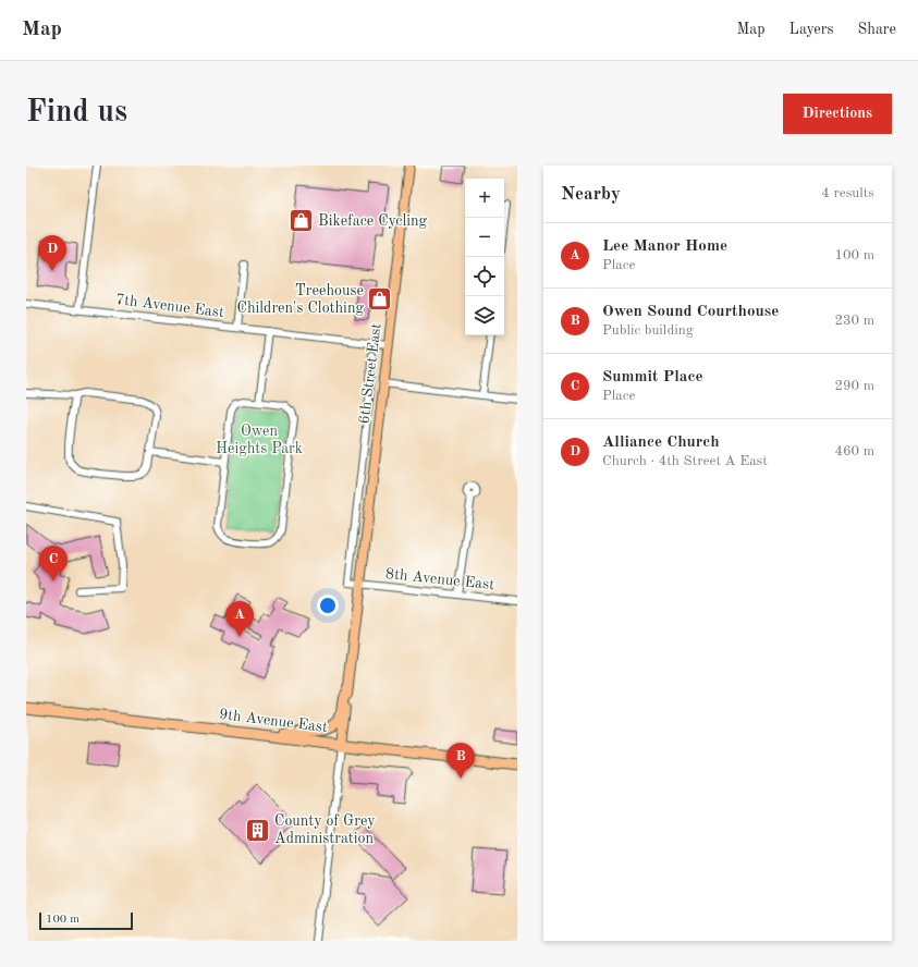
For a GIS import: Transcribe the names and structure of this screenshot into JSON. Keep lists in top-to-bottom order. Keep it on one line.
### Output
{"streets":{"highway":["9th Avenue East"],"main road":["6th Street East"],"street":["7th Avenue East","8th Avenue East"]},"crossings":[["7th Avenue East","6th Street East"],["6th Street East","8th Avenue East"],["6th Street East","9th Avenue East"]],"parks":["Owen Heights Park"],"places":{"shop":["Bikeface Cycling","Treehouse Children's Clothing"],"building":["County of Grey Administration"]},"scale_bar":"100 m","page":{"header":"Map","nav":["Map","Layers","Share"],"buttons":"Directions","title":"Find us","heading":["Nearby","4 results"],"map_buttons":["+","−"],"list":[{"mark":"A","name":"Lee Manor Home","note":"Place","value":"100 m"},{"mark":"B","name":"Owen Sound Courthouse","note":"Public building","value":"230 m"},{"mark":"C","name":"Summit Place","note":"Place","value":"290 m"},{"mark":"D","name":"Alliance Church","note":"Church · 4th Street A East","value":"460 m"}],"pins":["D","C","A","B"],"scale":"100 m"}}
